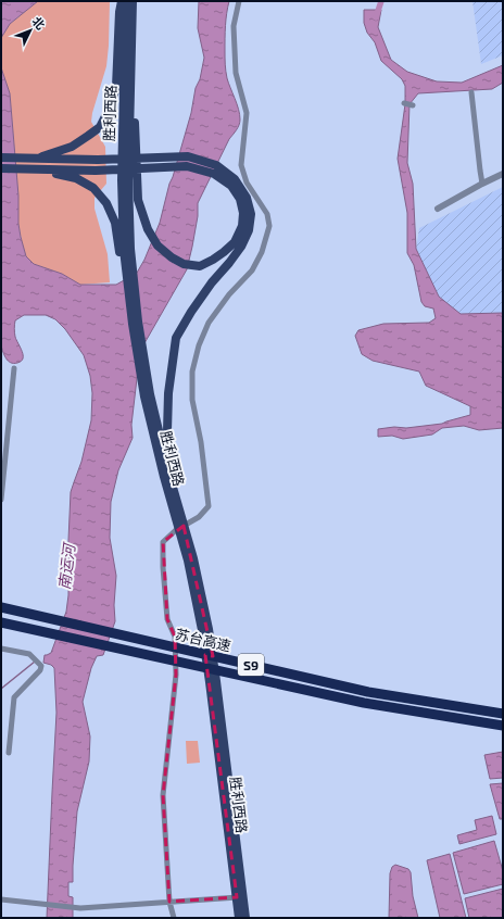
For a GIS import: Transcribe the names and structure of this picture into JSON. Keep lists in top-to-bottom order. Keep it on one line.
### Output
{"streets":{"highway":["苏台高速","S9"],"main road":["胜利西路"]},"water":["南运河"],"north":"top right"}
